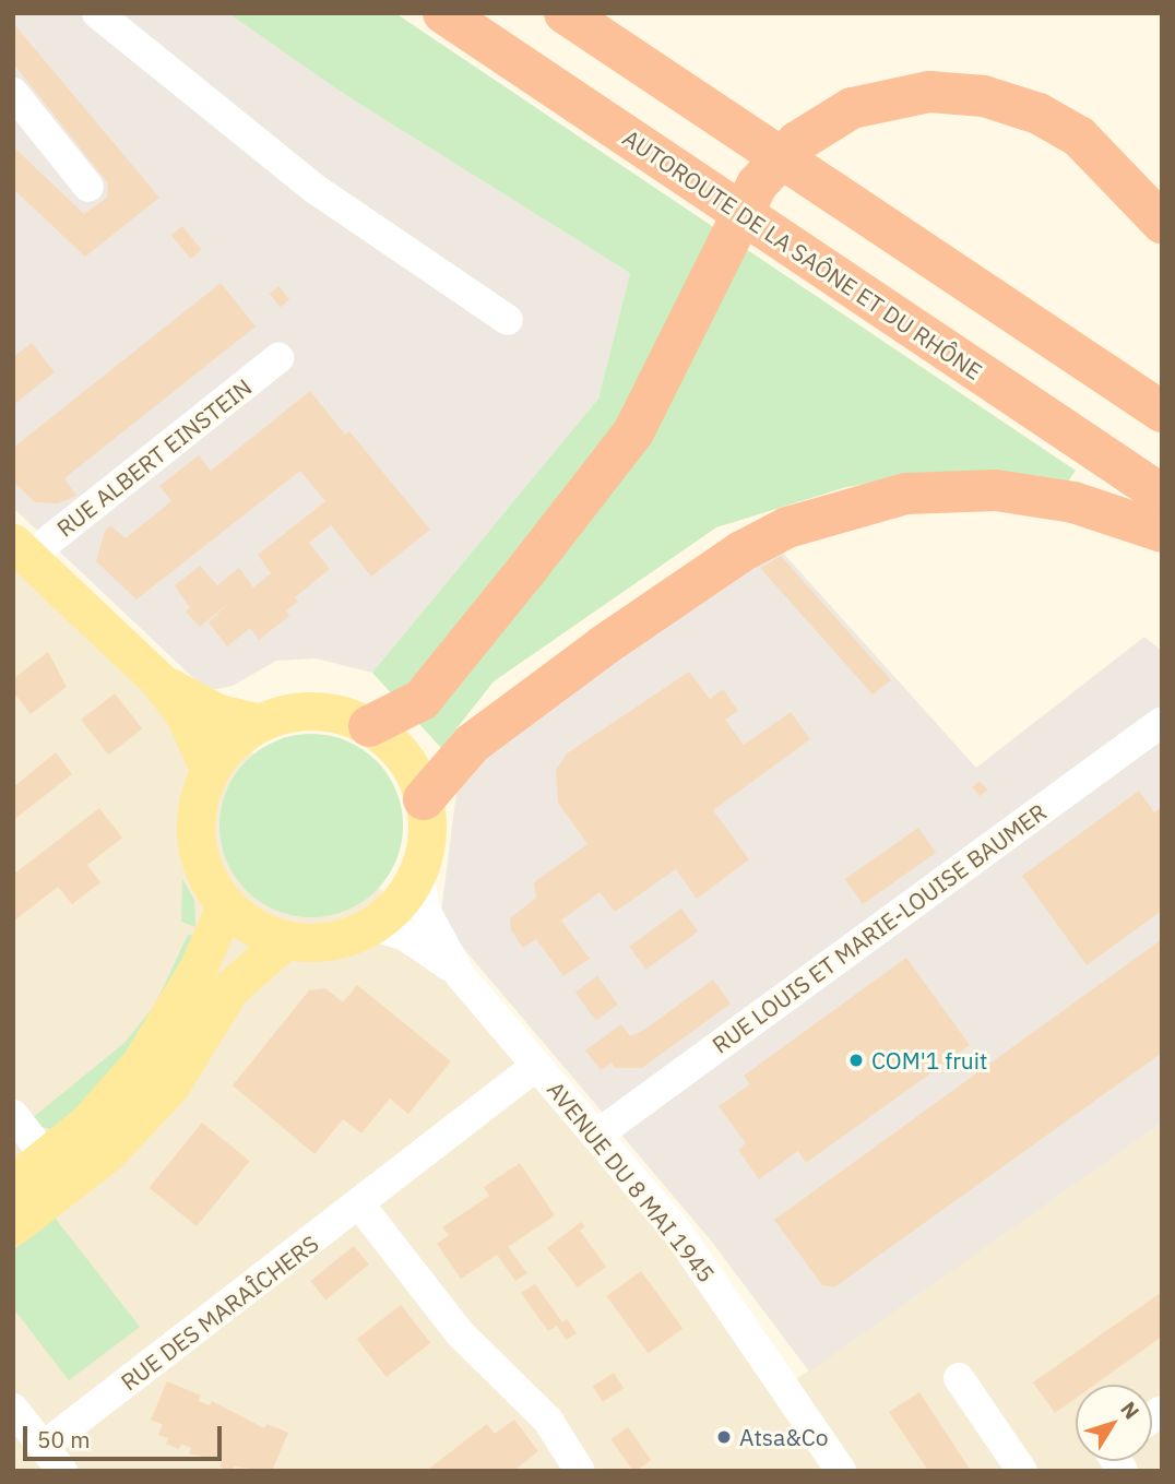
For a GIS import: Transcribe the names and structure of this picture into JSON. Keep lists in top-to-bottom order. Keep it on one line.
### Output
{"streets":{"highway":["AUTOROUTE DE LA SAÔNE ET DU RHÔNE"],"street":["RUE ALBERT EINSTEIN","RUE LOUIS ET MARIE-LOUISE BAUMER","AVENUE DU 8 MAI 1945","RUE DES MARAÎCHERS"]},"crossings":[["RUE LOUIS ET MARIE-LOUISE BAUMER","AVENUE DU 8 MAI 1945"],["AVENUE DU 8 MAI 1945","RUE DES MARAÎCHERS"]],"places":["COM'1 fruit","Atsa&Co"],"scale_bar":"50 m","north":"top right"}
